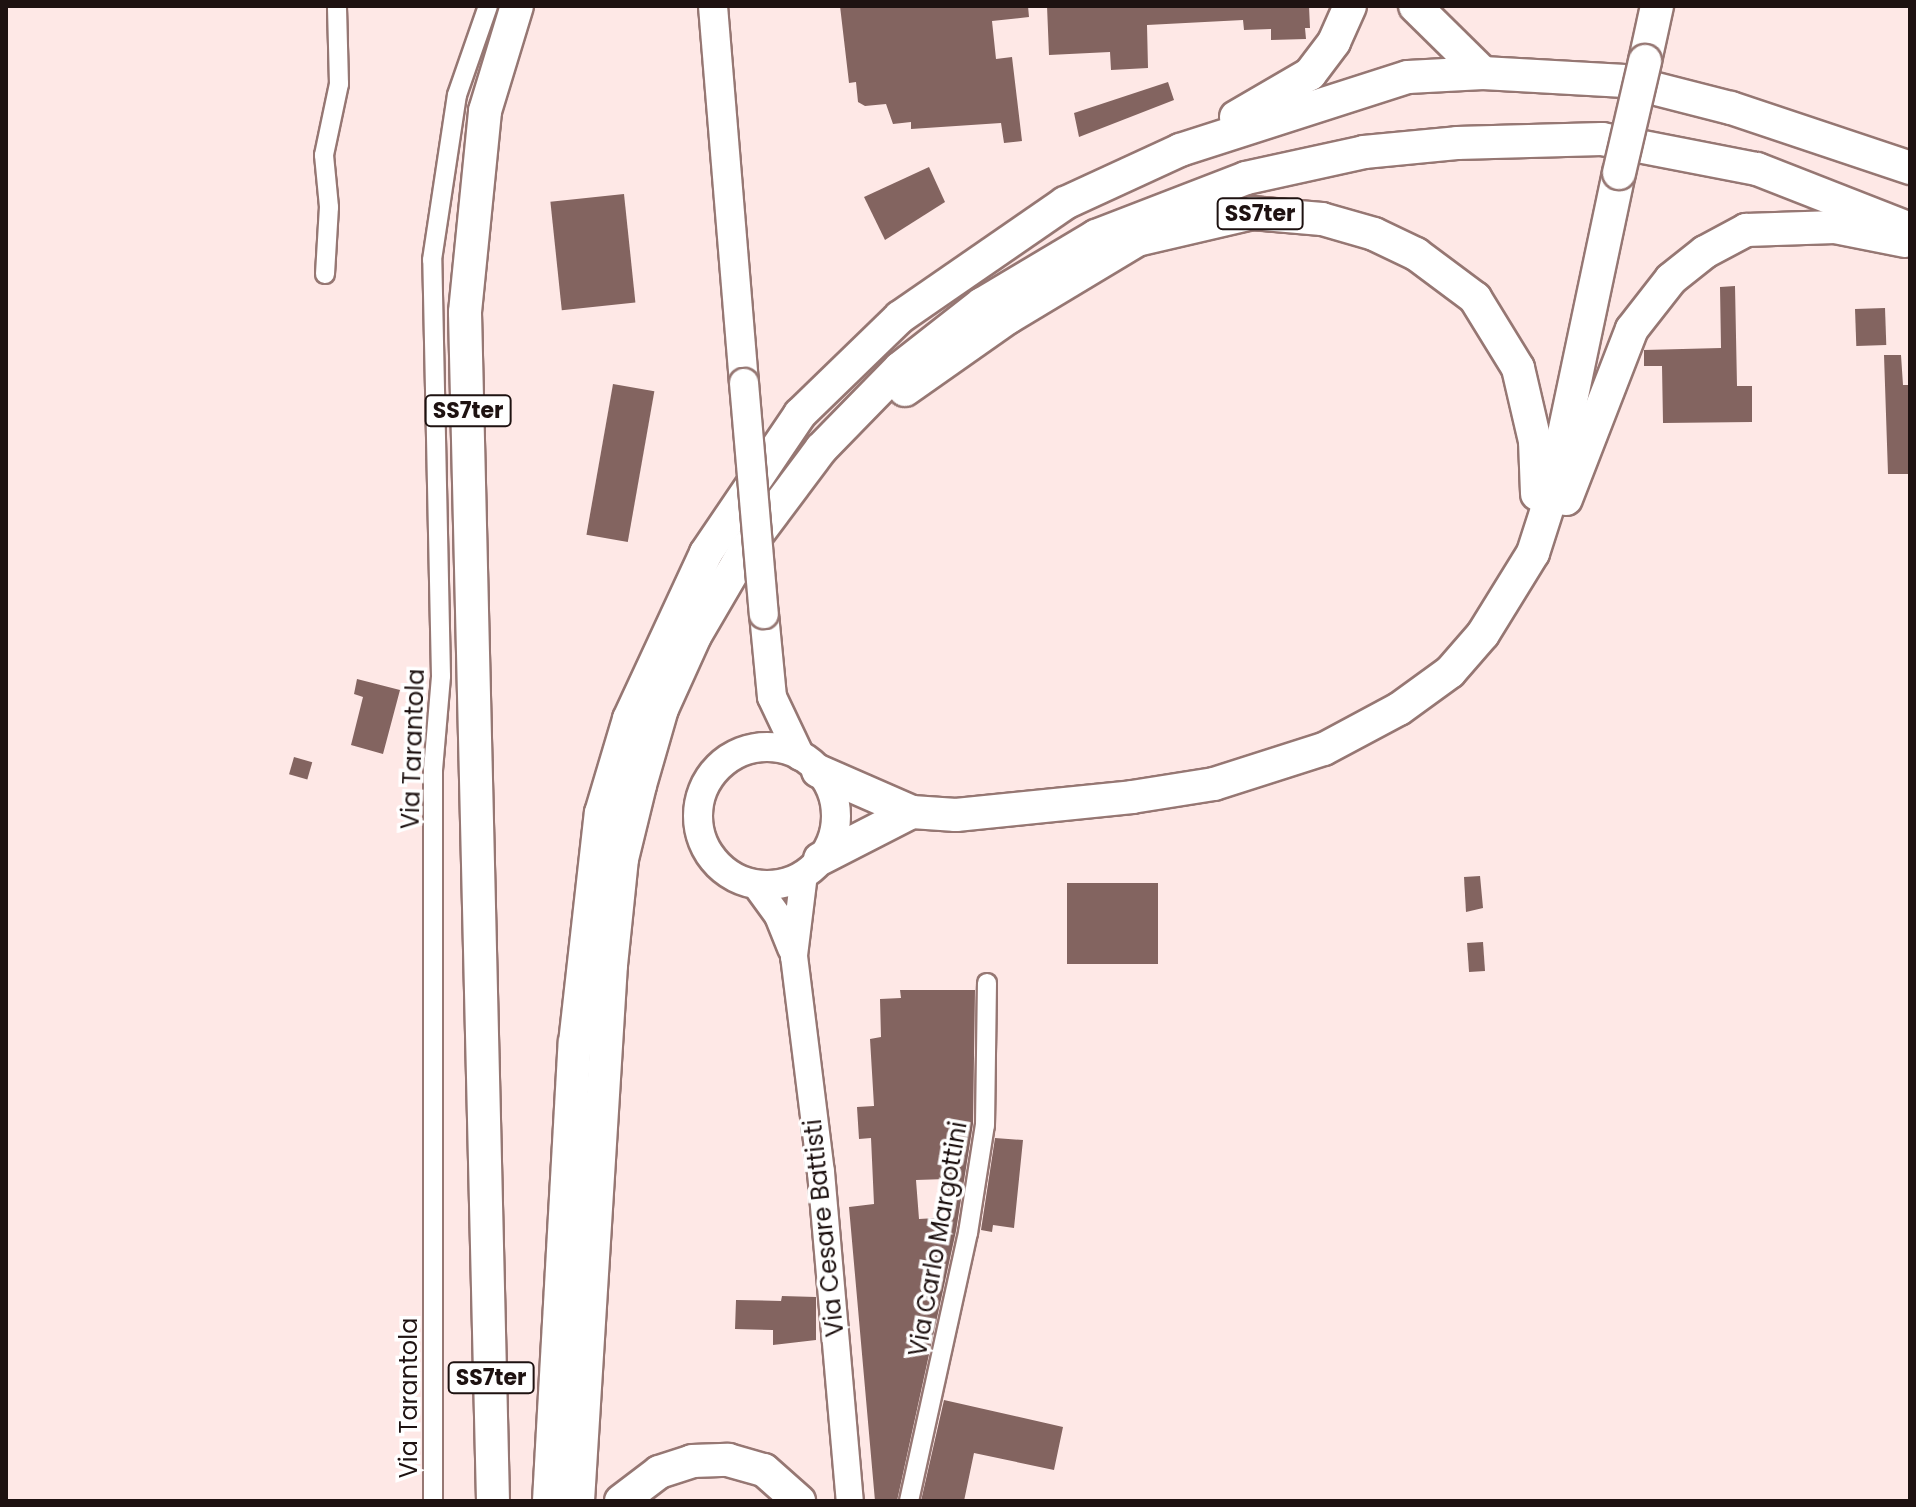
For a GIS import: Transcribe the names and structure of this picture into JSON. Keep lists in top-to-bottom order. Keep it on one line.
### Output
{"streets":{"highway":["SS7ter"],"main road":["Via Cesare Battisti"],"street":["Via Tarantola","Via Carlo Margottini"]}}
